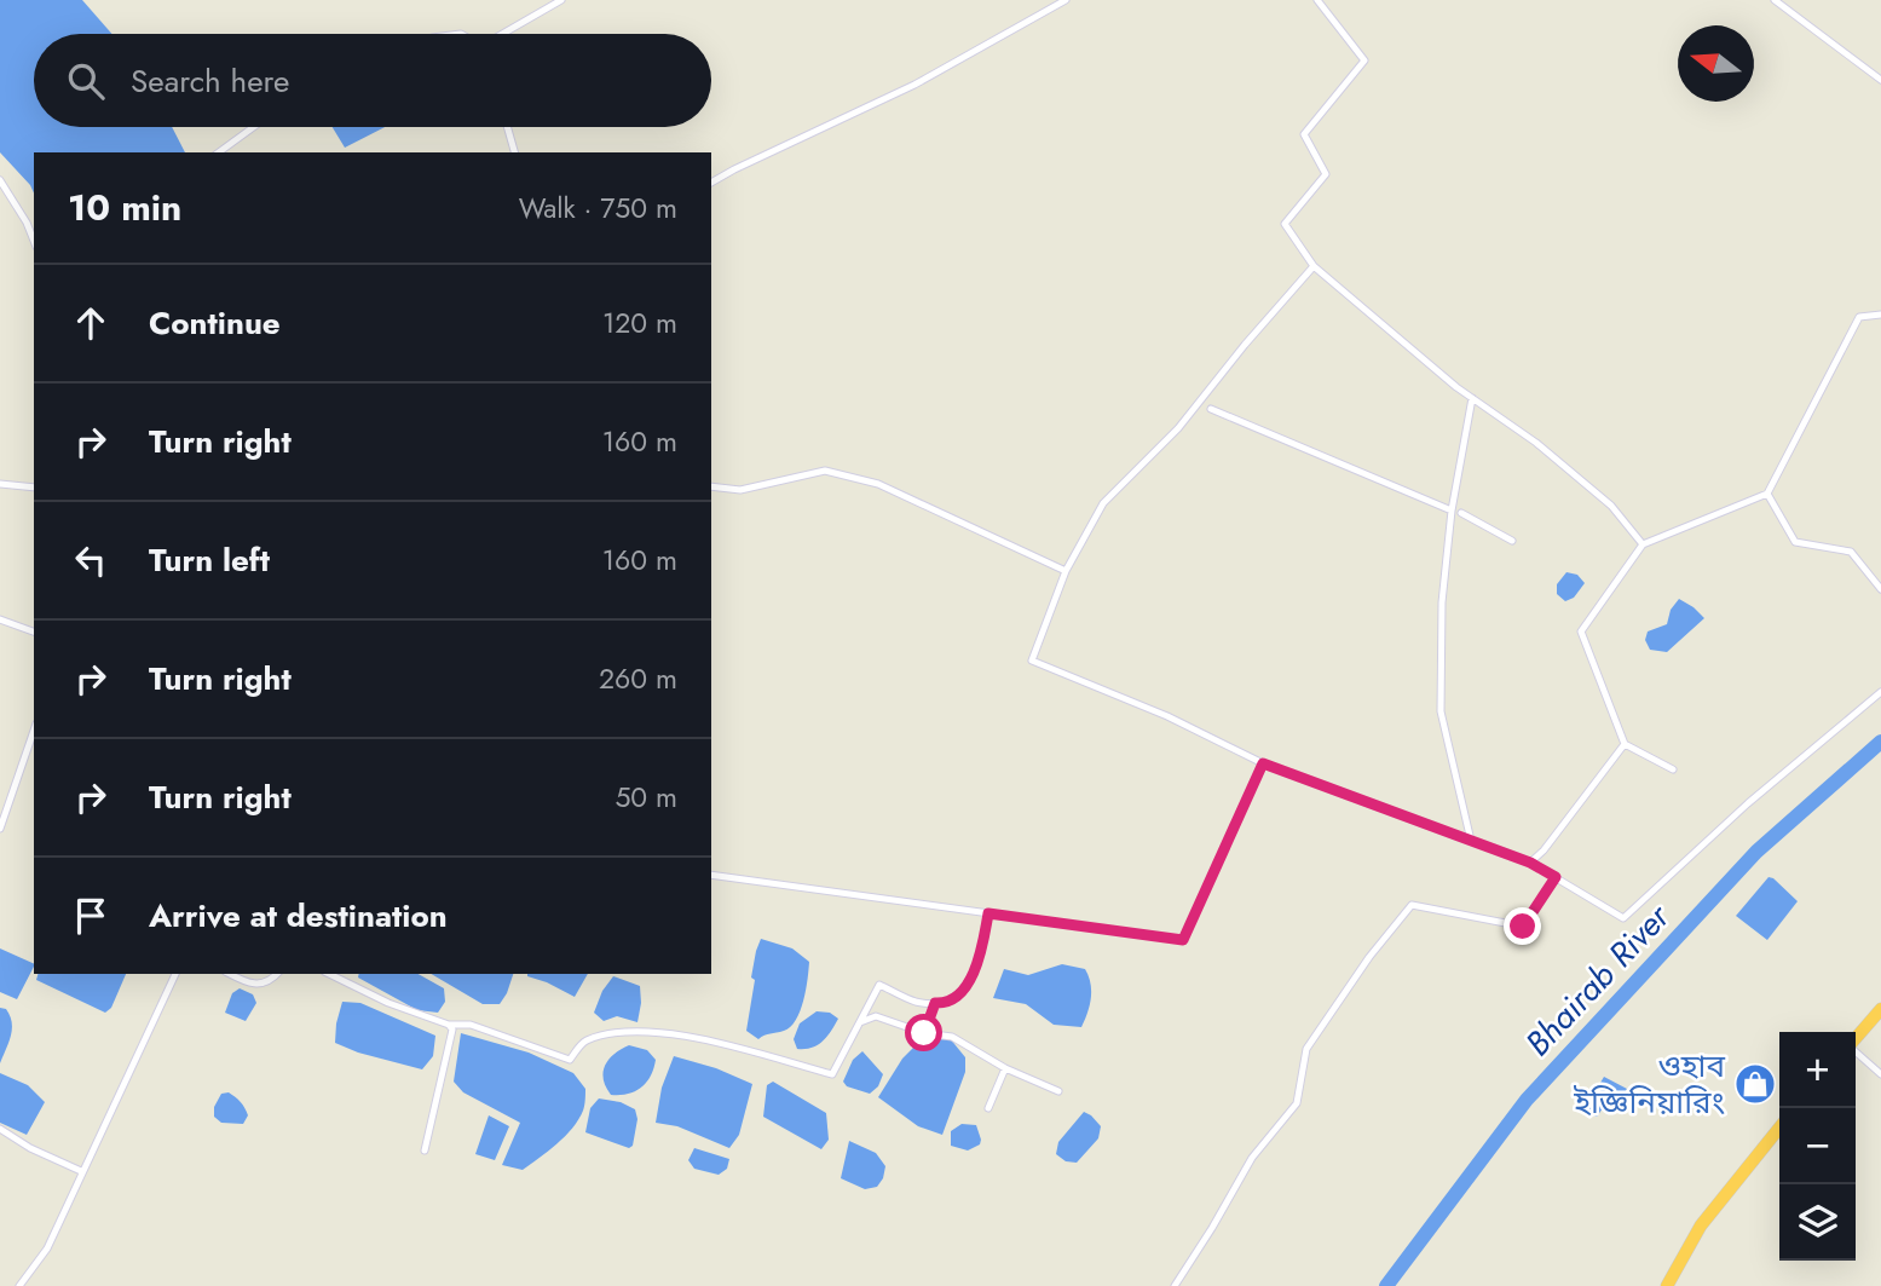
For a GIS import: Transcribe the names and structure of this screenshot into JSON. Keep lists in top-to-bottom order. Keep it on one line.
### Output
{"water":["Bhairab River"],"places":{"shop":["ওহাব ইজ্ঞিনিয়ারিং"]},"north":"left","page":{"search":"Search here","heading":["10 min","Walk · 750 m"],"list":[["Continue","120 m"],["Turn right","160 m"],["Turn left","160 m"],["Turn right","260 m"],["Turn right","50 m"],"Arrive at destination"],"map_buttons":["+","−"]}}
